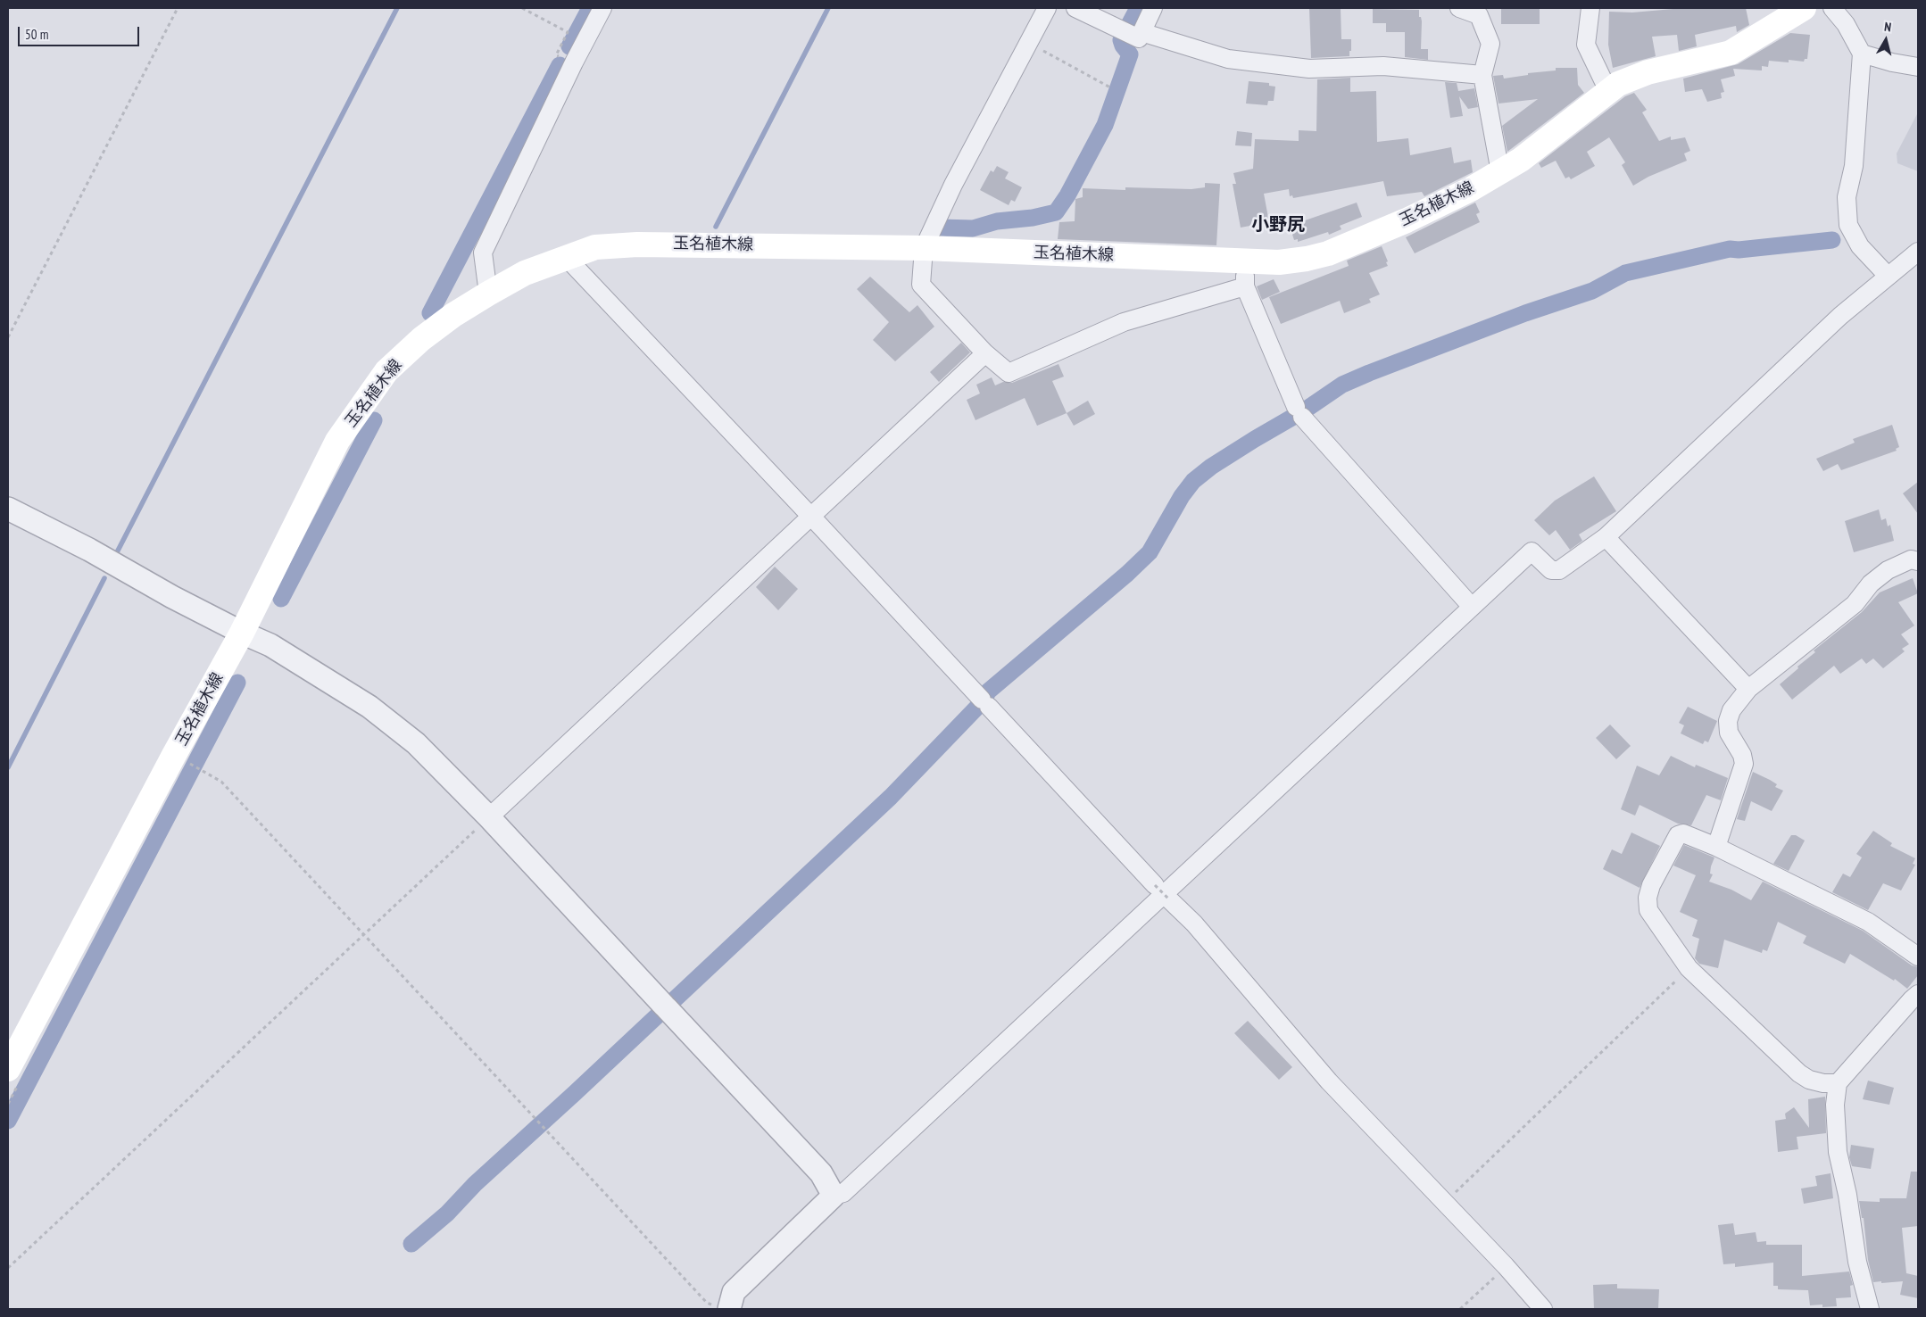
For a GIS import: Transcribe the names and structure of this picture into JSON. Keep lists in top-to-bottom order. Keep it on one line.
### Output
{"streets":{"main road":["玉名植木線"]},"districts":["小野尻"],"scale_bar":"50 m","north":"top"}
